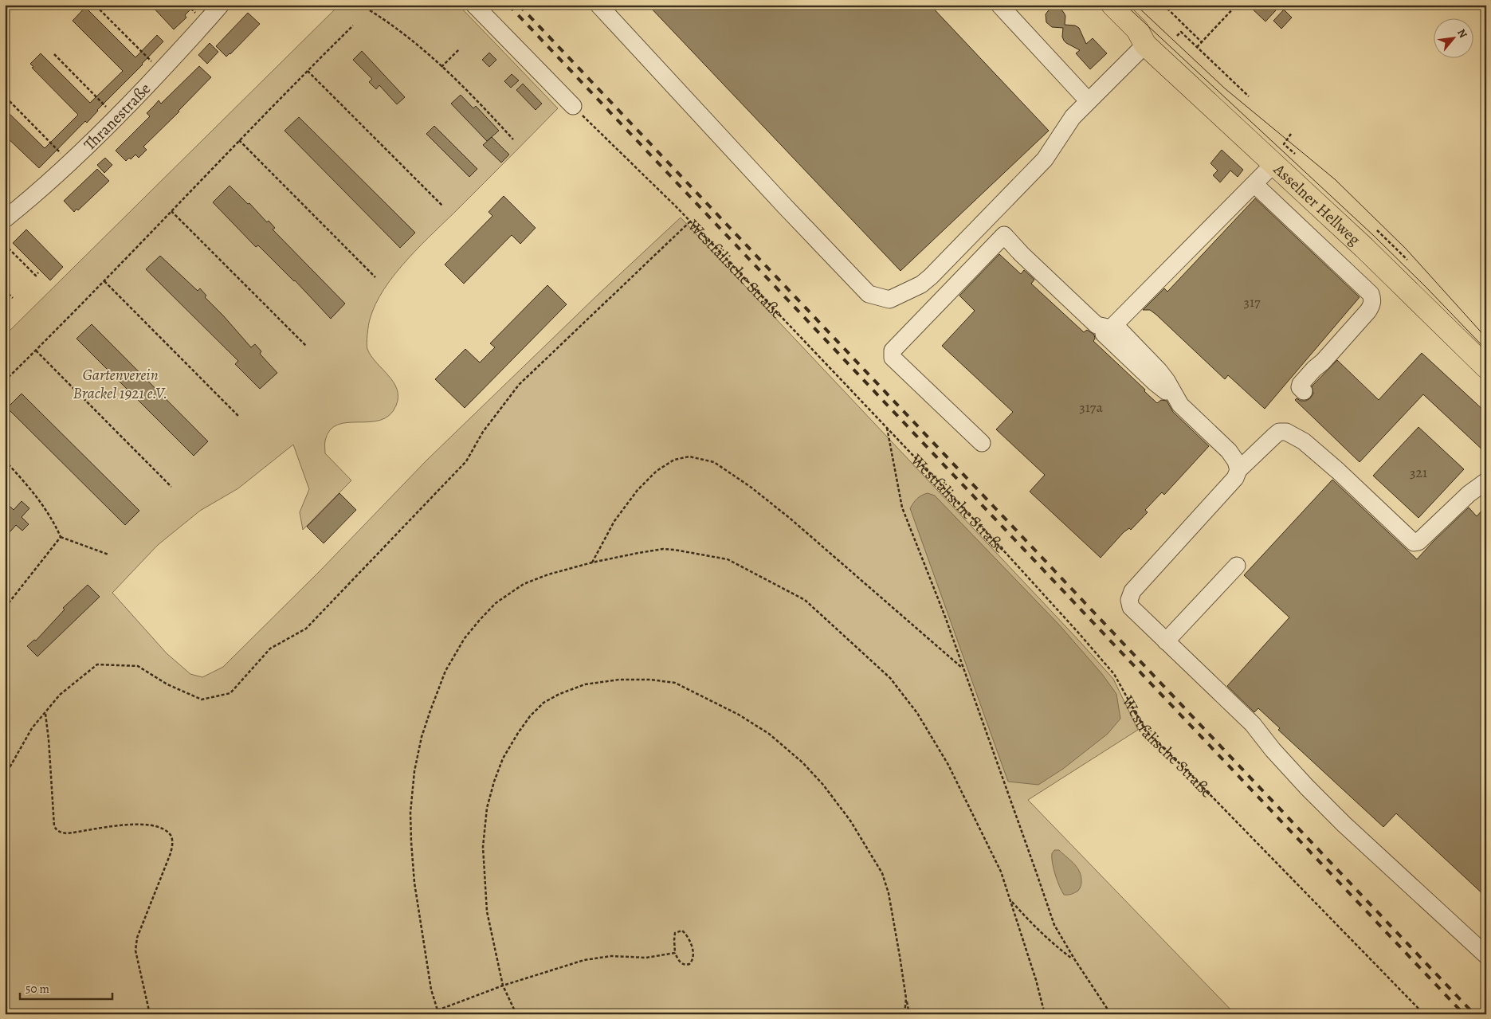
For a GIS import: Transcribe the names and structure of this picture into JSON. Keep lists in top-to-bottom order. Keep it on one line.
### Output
{"streets":{"main road":["Asselner Hellweg"],"street":["Thranestraße"],"path":["Westfälische Straße"]},"parks":["Gartenverein Brackel 1921 e.V."],"house_numbers":["317","317a","321"],"scale_bar":"50 m","north":"top right"}
